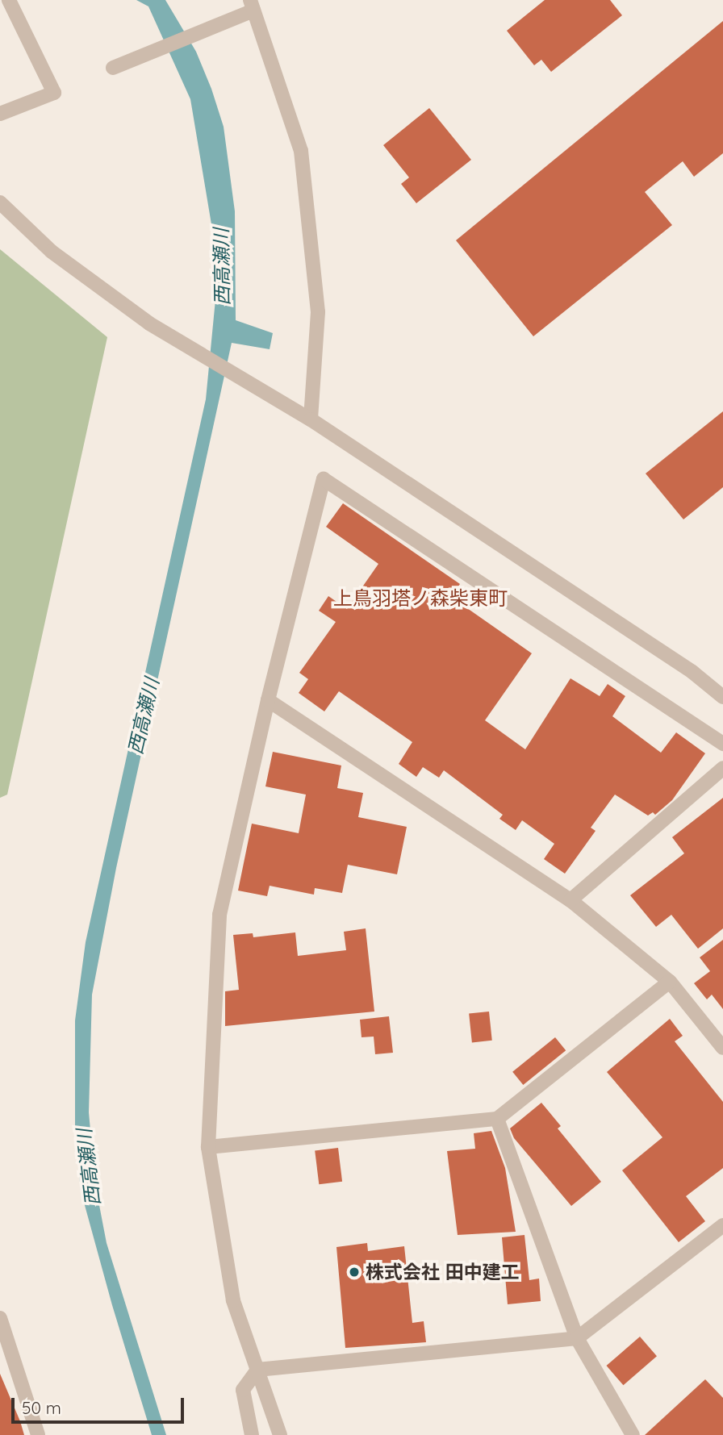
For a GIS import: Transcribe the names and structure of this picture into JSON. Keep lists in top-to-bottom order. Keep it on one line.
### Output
{"districts":["上鳥羽塔ノ森柴東町"],"water":["西高瀬川"],"places":["株式会社 田中建工"],"scale_bar":"50 m"}
